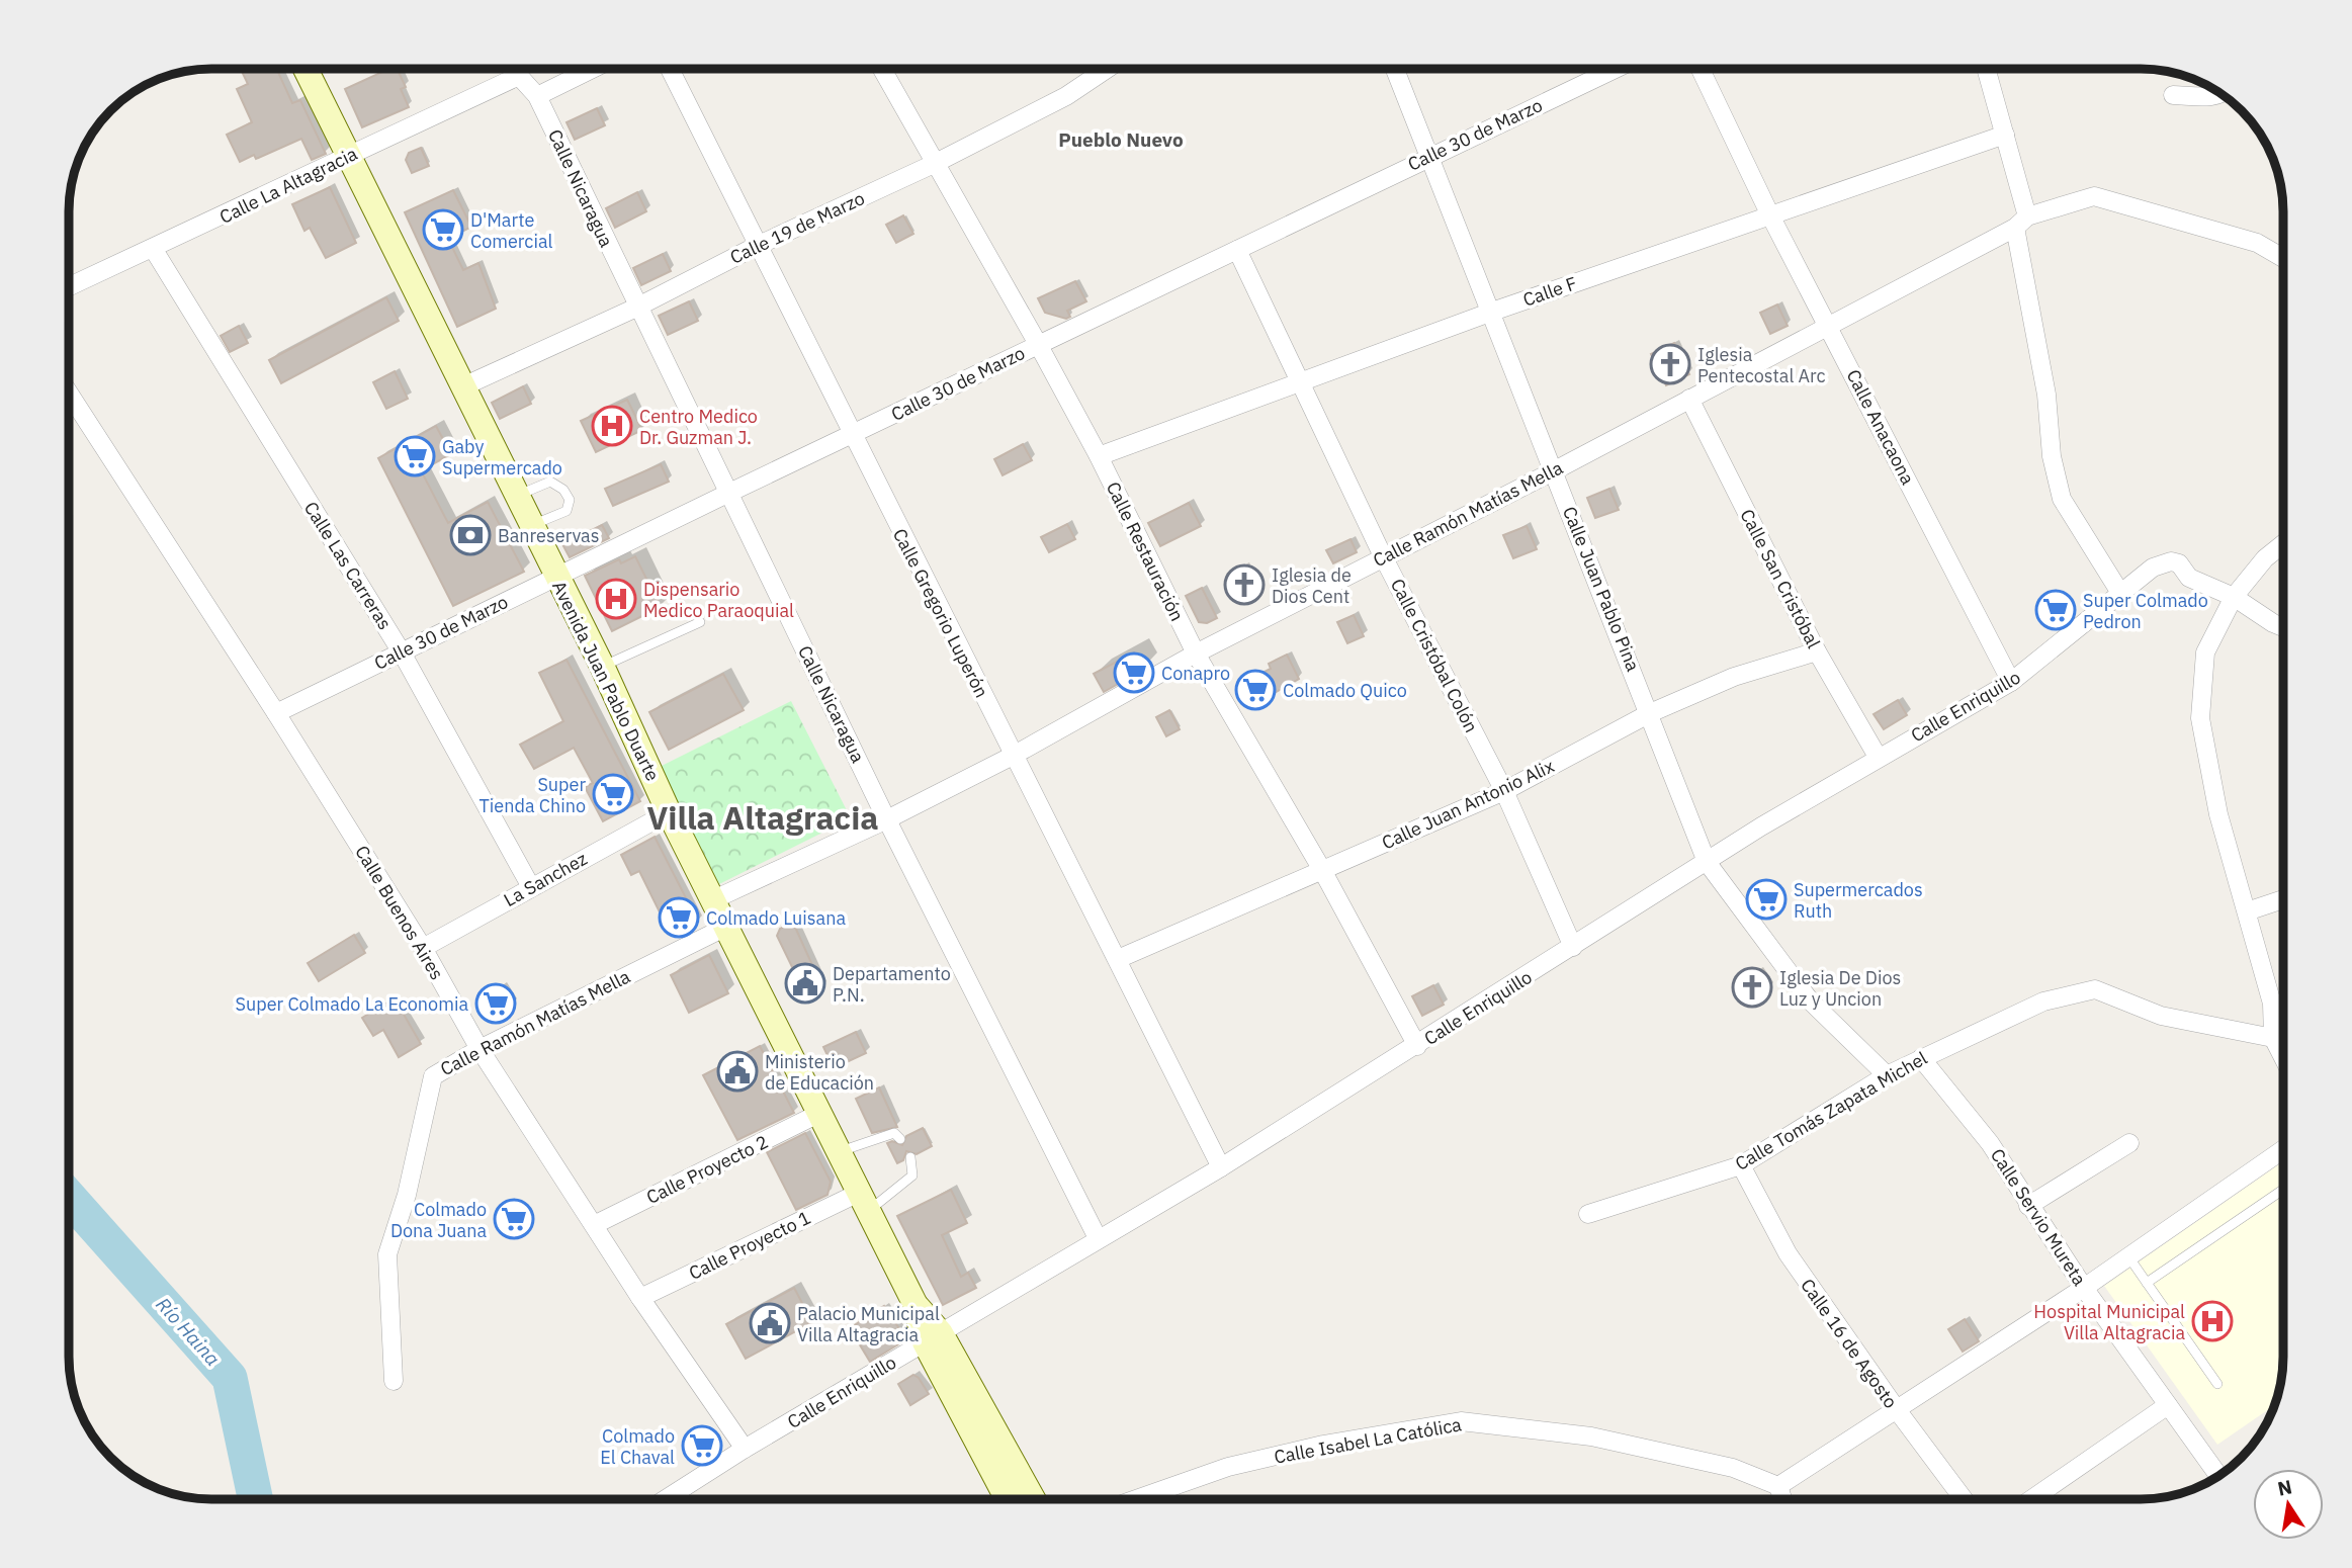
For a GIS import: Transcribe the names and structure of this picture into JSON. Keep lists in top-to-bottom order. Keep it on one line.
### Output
{"streets":{"main road":["Avenida Juan Pablo Duarte"],"street":["Calle 30 de Marzo","Calle La Altagracia","Calle Nicaragua","Calle 19 de Marzo","Calle F","Calle Anacaona","Calle Ramón Matías Mella","Calle Restauración","Calle Las Carreras","Calle San Cristóbal","Calle Juan Pablo Pina","Calle Gregorio Luperón","Calle Cristóbal Colón","Calle Enriquillo","Calle Juan Antonio Alix","La Sanchez","Calle Buenos Aires","Calle Tomás Zapata Michel","Calle Proyecto 2","Calle Servio Mureta","Calle Proyecto 1","Calle 16 de Agosto","Calle Isabel La Católica"]},"crossings":[["Calle 30 de Marzo","Calle Nicaragua"],["Calle 30 de Marzo","Calle Restauración"],["Calle 30 de Marzo","Calle Las Carreras"],["Calle 30 de Marzo","Calle Juan Pablo Pina"],["Calle 30 de Marzo","Calle Gregorio Luperón"],["Calle 30 de Marzo","Calle Cristóbal Colón"],["Calle 30 de Marzo","Avenida Juan Pablo Duarte"],["Calle 30 de Marzo","Calle Buenos Aires"],["Calle La Altagracia","Calle Nicaragua"],["Calle La Altagracia","Calle Las Carreras"],["Calle La Altagracia","Avenida Juan Pablo Duarte"],["Calle Nicaragua","Calle 19 de Marzo"],["Calle Nicaragua","Calle Ramón Matías Mella"],["Calle Nicaragua","Calle Enriquillo"],["Calle 19 de Marzo","Calle Restauración"],["Calle 19 de Marzo","Calle Gregorio Luperón"],["Calle 19 de Marzo","Avenida Juan Pablo Duarte"],["Calle F","Calle Anacaona"],["Calle F","Calle Restauración"],["Calle F","Calle Juan Pablo Pina"],["Calle F","Calle Cristóbal Colón"],["Calle Anacaona","Calle Ramón Matías Mella"],["Calle Anacaona","Calle Enriquillo"],["Calle Ramón Matías Mella","Calle Restauración"],["Calle Ramón Matías Mella","Calle San Cristóbal"],["Calle Ramón Matías Mella","Calle Juan Pablo Pina"],["Calle Ramón Matías Mella","Calle Gregorio Luperón"],["Calle Ramón Matías Mella","Calle Cristóbal Colón"],["Calle Ramón Matías Mella","Avenida Juan Pablo Duarte"],["Calle Ramón Matías Mella","Calle Buenos Aires"],["Calle Restauración","Calle Enriquillo"],["Calle Restauración","Calle Juan Antonio Alix"],["Calle Las Carreras","La Sanchez"],["Calle San Cristóbal","Calle Enriquillo"],["Calle San Cristóbal","Calle Juan Antonio Alix"],["Calle Juan Pablo Pina","Calle Enriquillo"],["Calle Juan Pablo Pina","Calle Juan Antonio Alix"],["Calle Juan Pablo Pina","Calle Tomás Zapata Michel"],["Calle Gregorio Luperón","Calle Enriquillo"],["Calle Gregorio Luperón","Calle Juan Antonio Alix"],["Calle Cristóbal Colón","Calle Enriquillo"],["Calle Cristóbal Colón","Calle Juan Antonio Alix"],["Avenida Juan Pablo Duarte","Calle Enriquillo"],["Avenida Juan Pablo Duarte","La Sanchez"],["Avenida Juan Pablo Duarte","Calle Proyecto 2"],["Avenida Juan Pablo Duarte","Calle Proyecto 1"],["Calle Enriquillo","Calle Buenos Aires"],["La Sanchez","Calle Buenos Aires"],["Calle Buenos Aires","Calle Proyecto 2"],["Calle Buenos Aires","Calle Proyecto 1"],["Calle Tomás Zapata Michel","Calle Servio Mureta"],["Calle Tomás Zapata Michel","Calle 16 de Agosto"]],"districts":["Pueblo Nuevo","Villa Altagracia"],"water":["Río Haina"],"places":{"supermarket":["D'Marte Comercial","Gaby Supermercado","Super Colmado Pedron","Conapro","Colmado Quico","Super Tienda Chino","Supermercados Ruth","Colmado Luisana","Super Colmado La Economia","Colmado Dona Juana","Colmado El Chaval"],"church":["Iglesia Pentecostal Arc","Iglesia de Dios Cent","Iglesia De Dios Luz y Uncion"],"hospital":["Centro Medico Dr. Guzman J.","Dispensario Medico Paraoquial","Hospital Municipal Villa Altagracia"],"bank":["Banreservas"],"public building":["Departamento P.N.","Ministerio de Educación","Palacio Municipal Villa Altagracia"]},"north":"top"}
